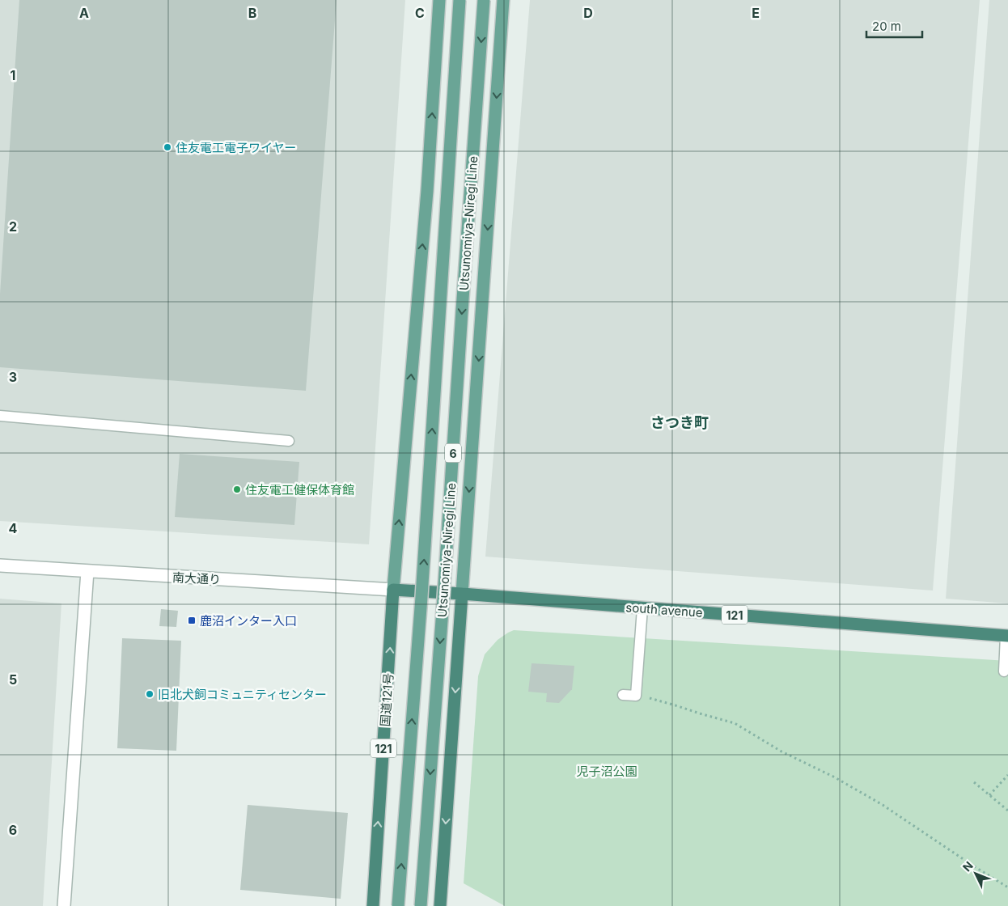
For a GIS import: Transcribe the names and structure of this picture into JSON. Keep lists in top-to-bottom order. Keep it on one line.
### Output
{"streets":{"highway":["south avenue","121","国道121号"],"main road":["Utsunomiya-Niregi Line","6"],"street":["南大通り"]},"crossings":[["6","south avenue"],["南大通り","south avenue"],["南大通り","国道121号"],["south avenue","国道121号"]],"districts":["さつき町"],"parks":["児子沼公園"],"places":{"other":["住友電工電子ワイヤー","住友電工健保体育館","旧北犬飼コミュニティセンター"],"transit":["鹿沼インター入口"]},"scale_bar":"20 m","north":"top left","grid":{"columns":["A","B","C","D","E"],"rows":["1","2","3","4","5","6"]}}
